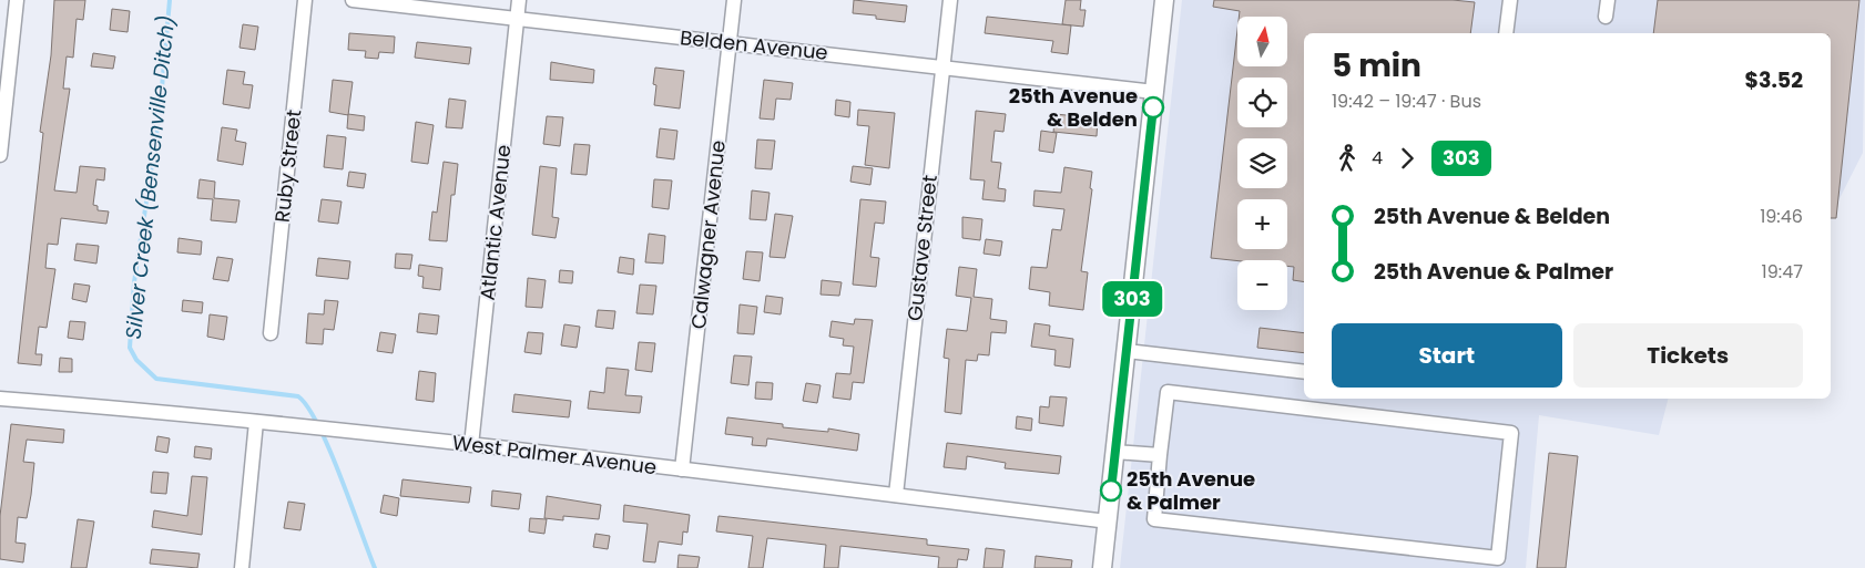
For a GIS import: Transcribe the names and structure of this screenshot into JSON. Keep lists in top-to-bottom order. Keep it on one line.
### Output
{"streets":{"street":["Belden Avenue","Ruby Street","Atlantic Avenue","Calwagner Avenue","Gustave Street","West Palmer Avenue"]},"crossings":[["Belden Avenue","Atlantic Avenue"],["Belden Avenue","Calwagner Avenue"],["Belden Avenue","Gustave Street"],["Atlantic Avenue","West Palmer Avenue"],["Calwagner Avenue","West Palmer Avenue"],["Gustave Street","West Palmer Avenue"]],"water":["Silver Creek (Bensenville Ditch)"],"places":["25th Avenue & Belden","25th Avenue & Palmer"],"lines":["bus line 303"],"north":"top","page":{"on_map":"303","map_buttons":["+","−"],"heading":["5 min","19:42 – 19:47 · Bus","$3.52"],"legs":["4","303"],"list":[{"name":"25th Avenue & Belden","value":"19:46"},{"name":"25th Avenue & Palmer","value":"19:47"}],"buttons":["Start","Tickets"]}}
